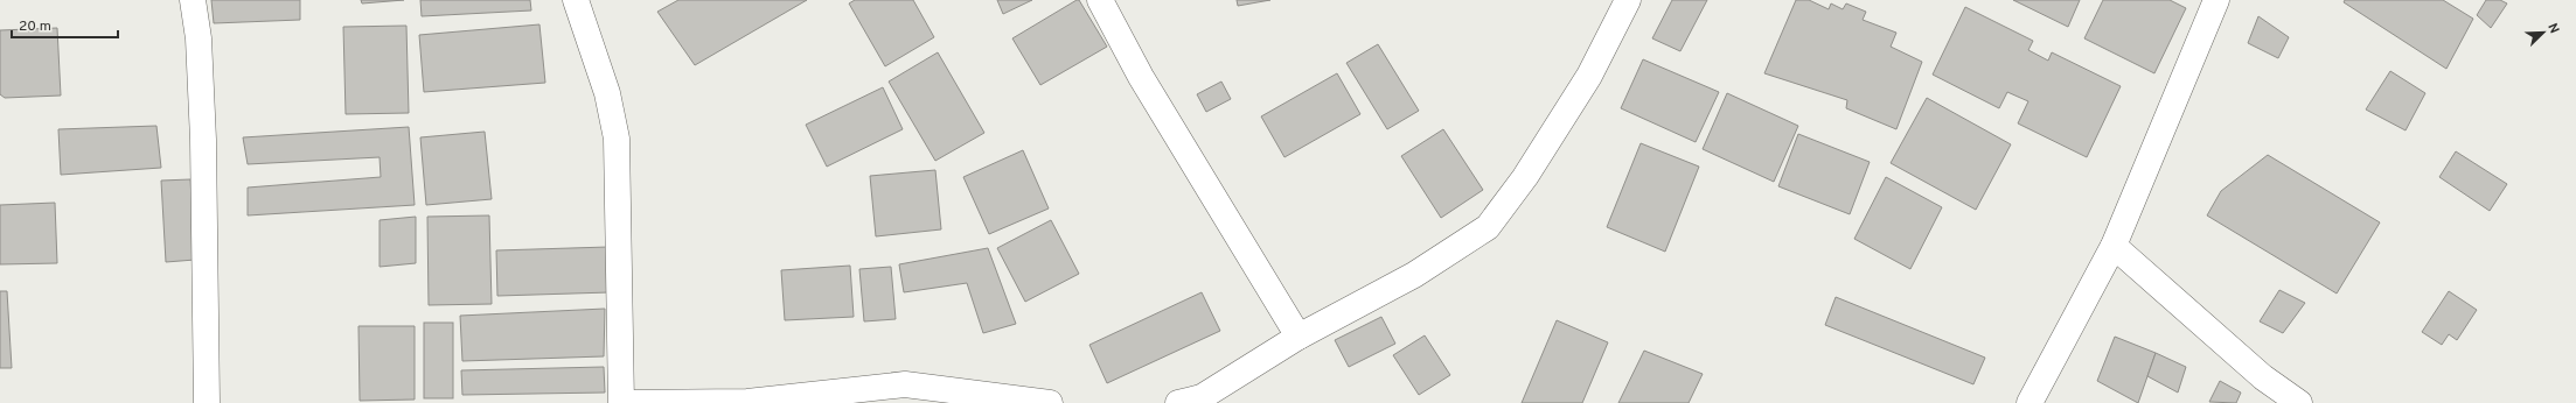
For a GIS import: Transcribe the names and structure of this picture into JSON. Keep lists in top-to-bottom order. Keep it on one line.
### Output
{"scale_bar":"20 m","north":"top right"}
